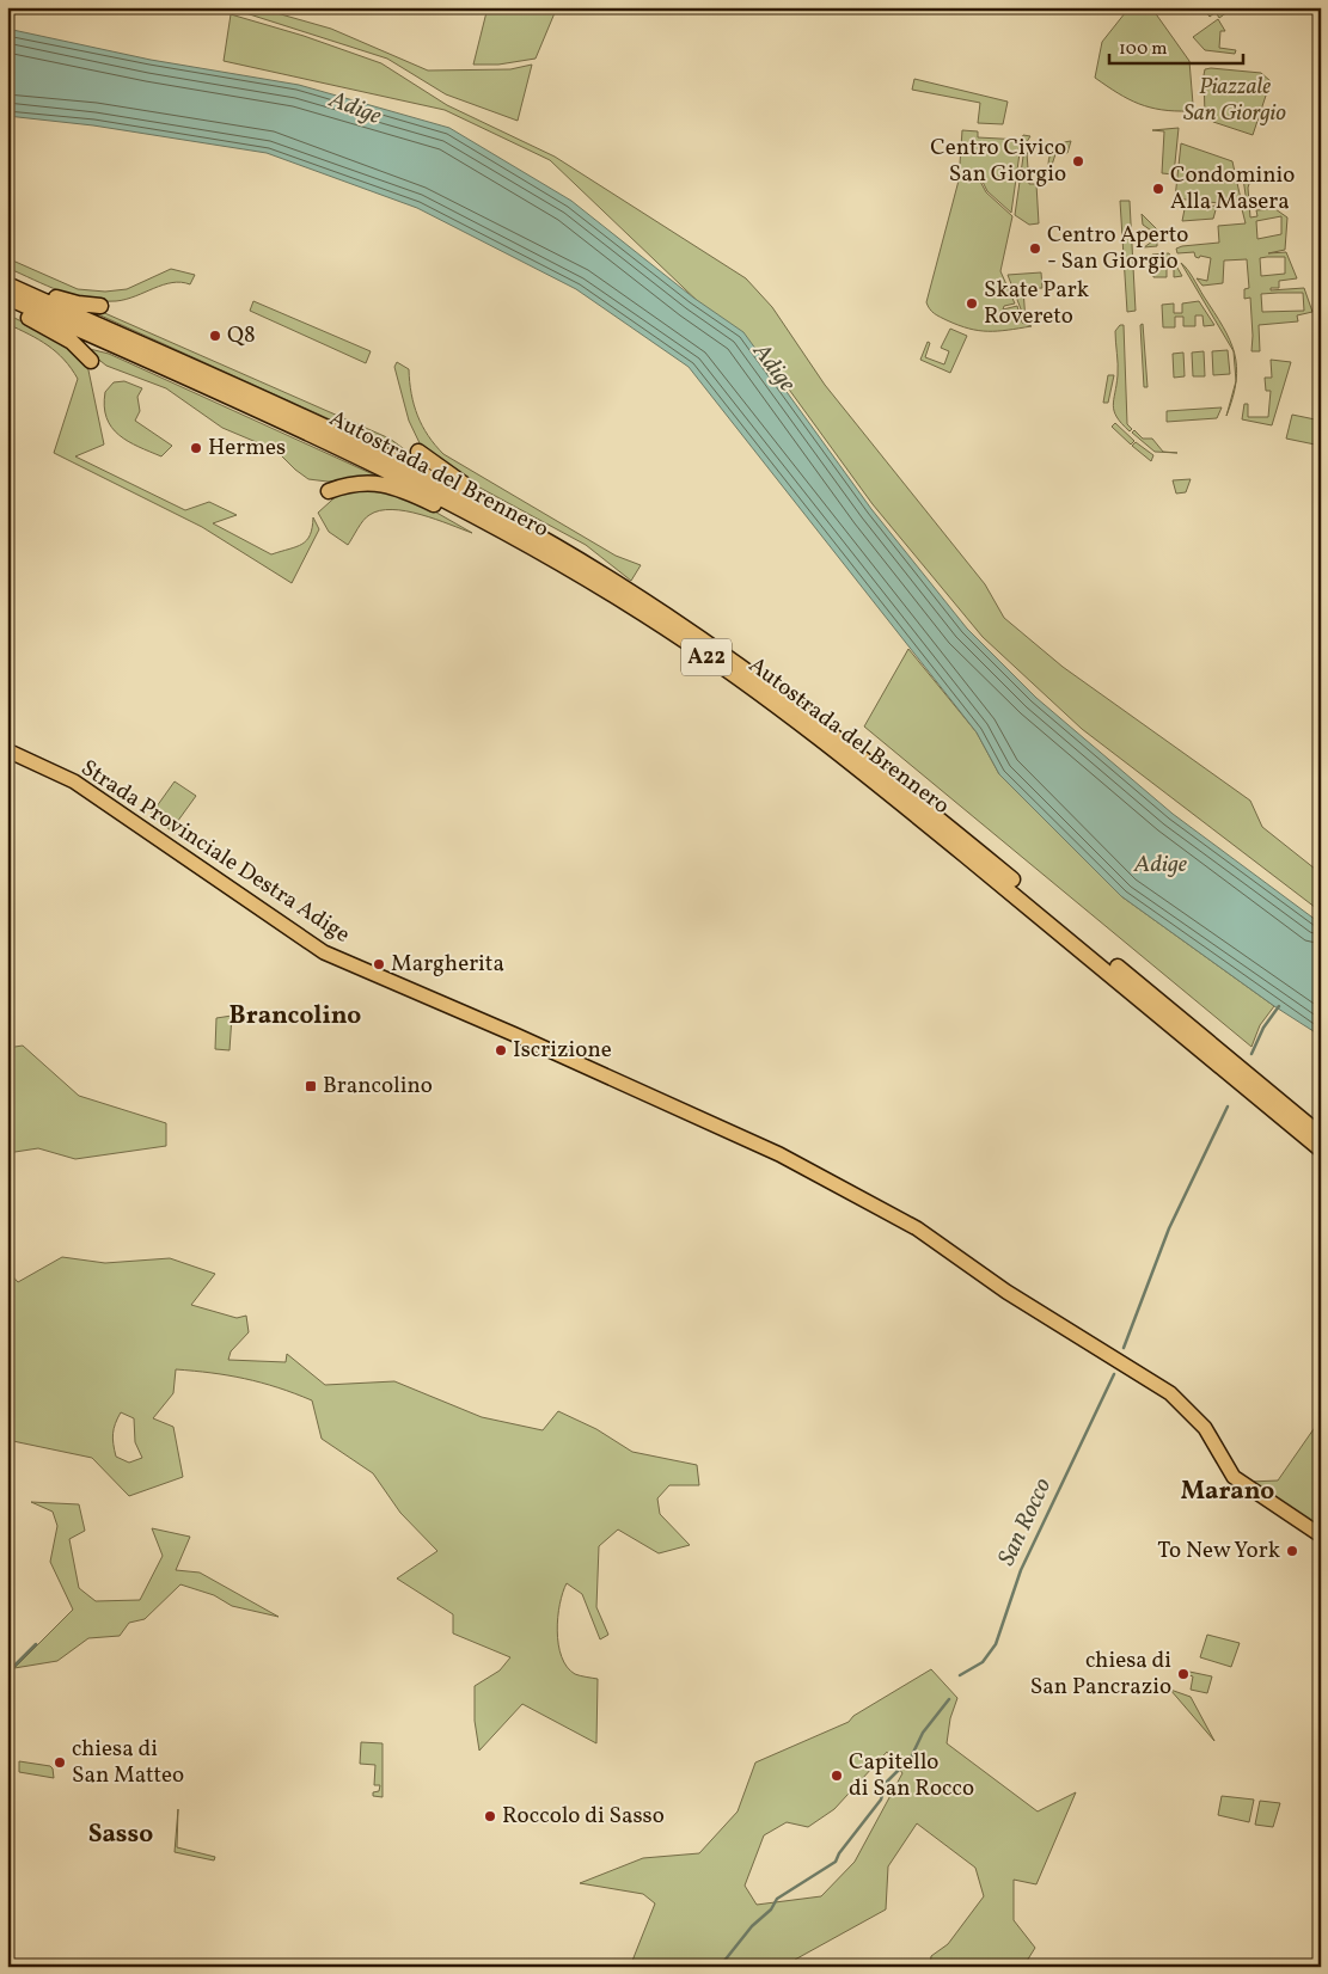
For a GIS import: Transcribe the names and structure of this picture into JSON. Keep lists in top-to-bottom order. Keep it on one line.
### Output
{"streets":{"highway":["Autostrada del Brennero","A22"],"main road":["Strada Provinciale Destra Adige"]},"districts":["Brancolino","Marano","Sasso"],"water":["Adige","San Rocco"],"parks":["Piazzale San Giorgio"],"places":{"other":["Centro Civico San Giorgio","Condominio Alla Masera","Centro Aperto - San Giorgio","Skate Park Rovereto","Q8","Hermes","Margherita","Iscrizione","To New York","chiesa di San Pancrazio","chiesa di San Matteo","Capitello di San Rocco","Roccolo di Sasso"],"transit":["Brancolino"]},"scale_bar":"100 m"}
